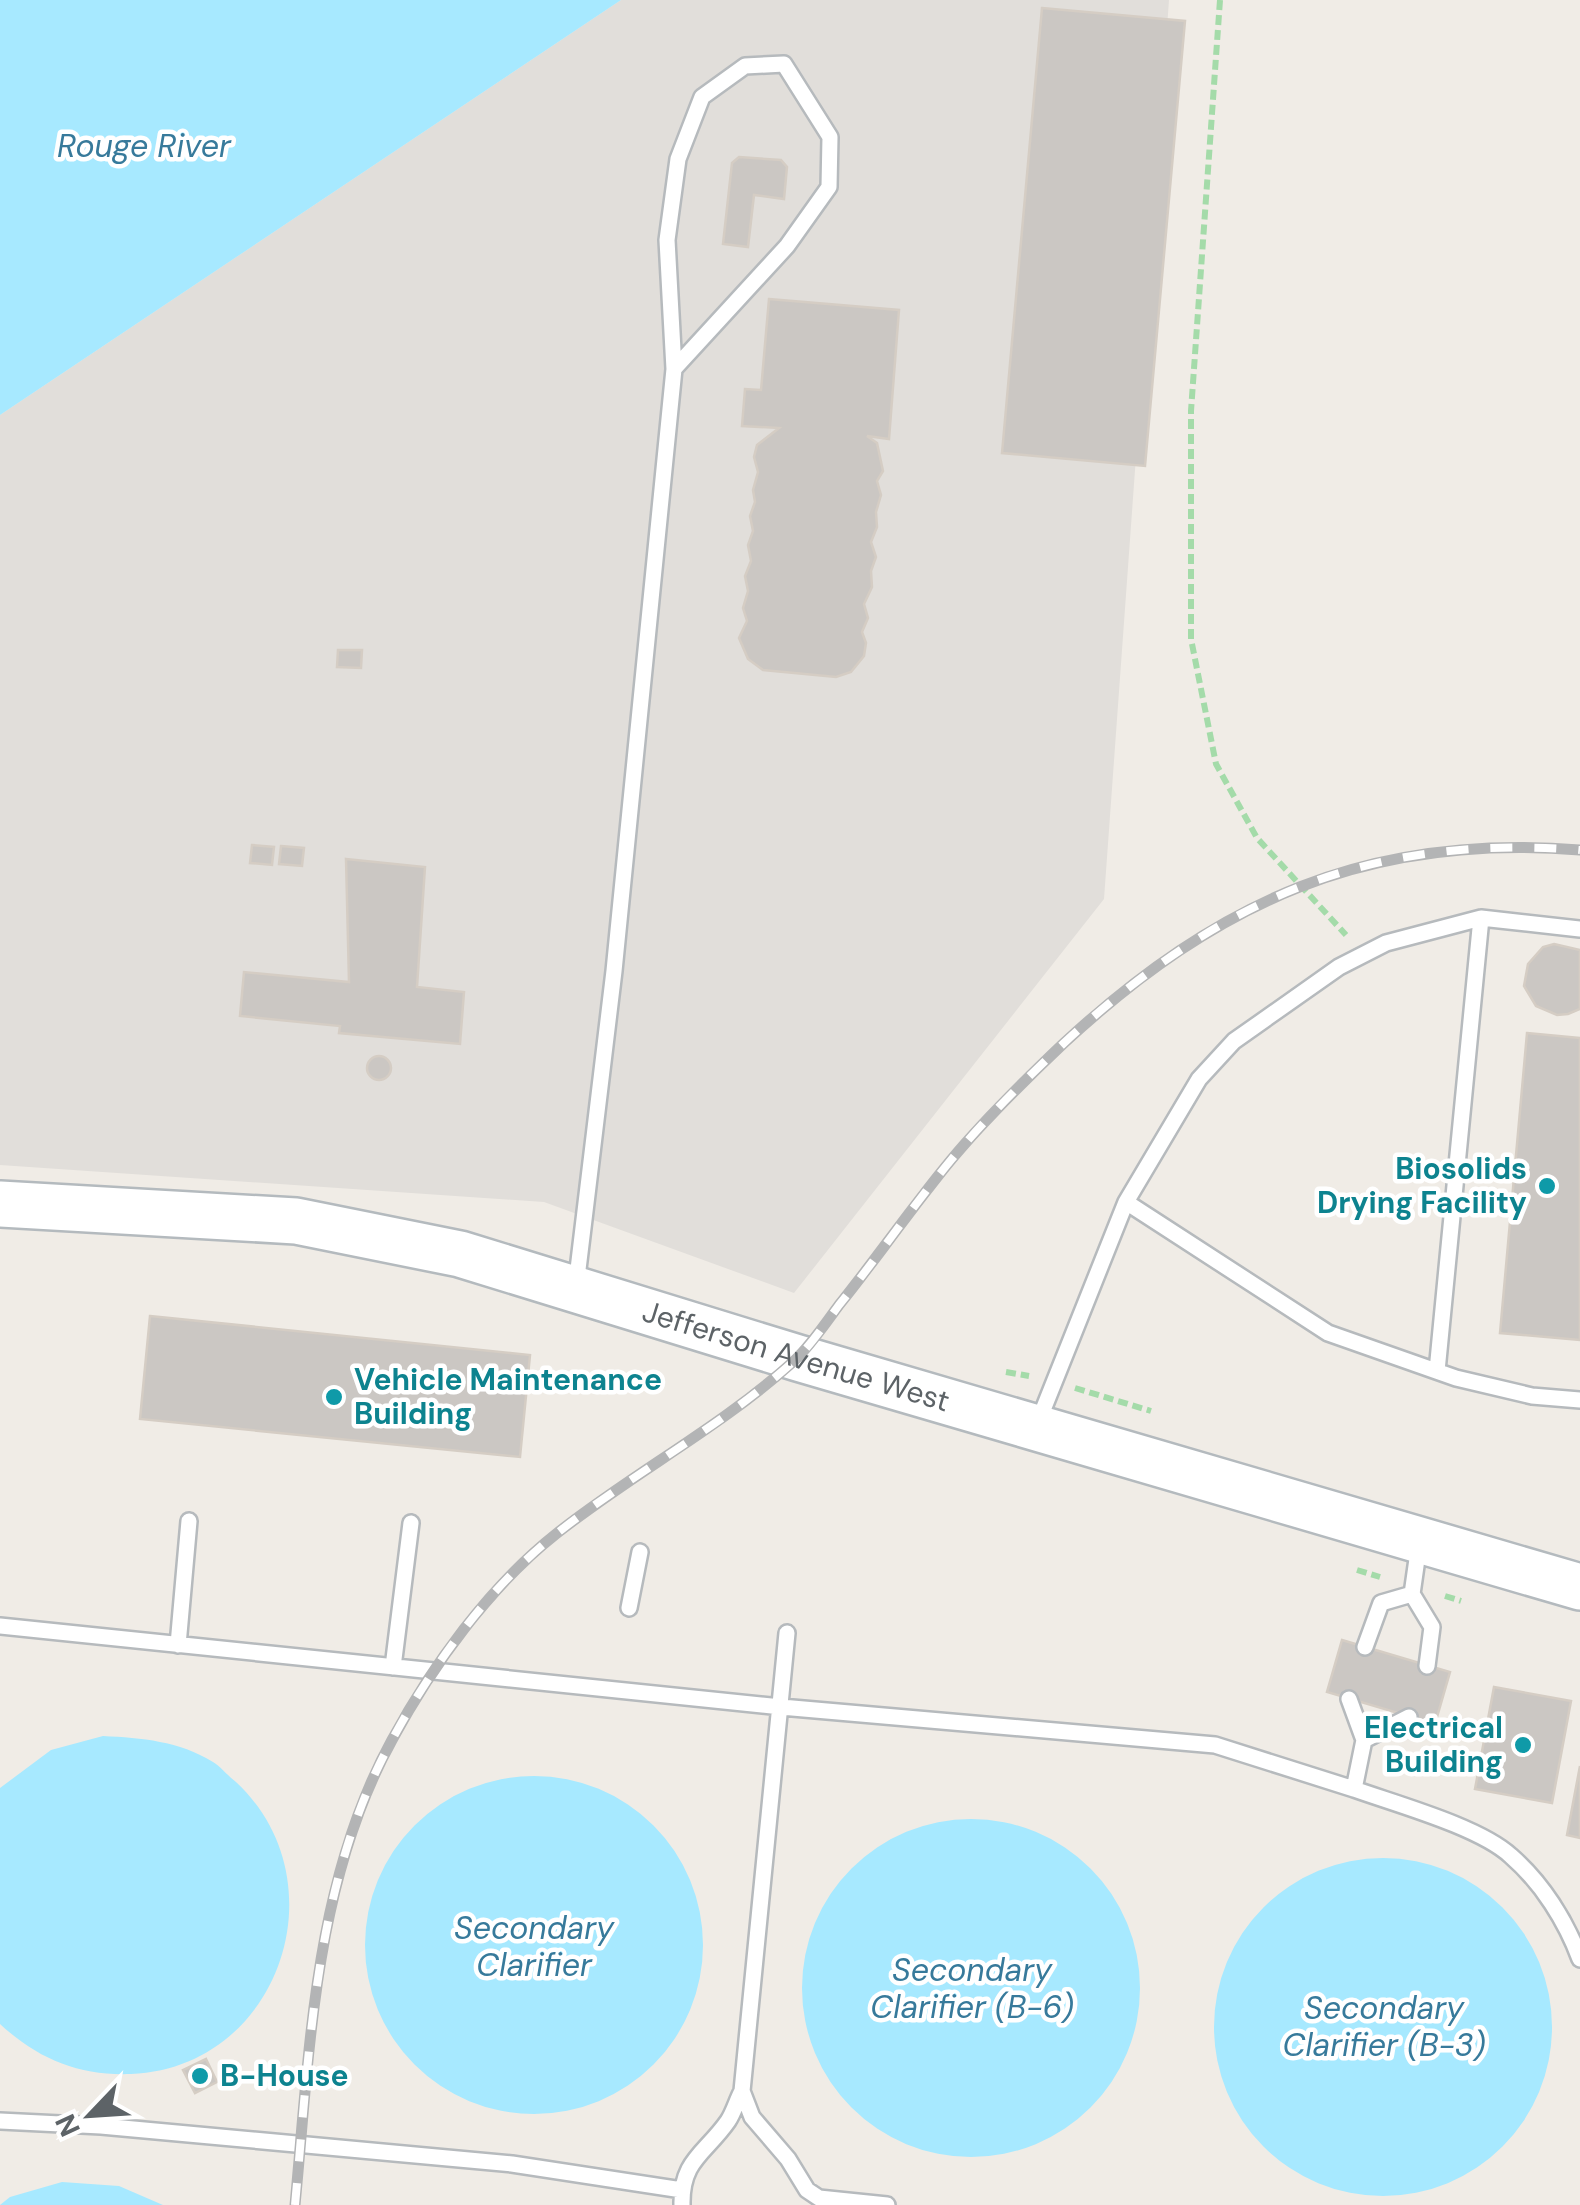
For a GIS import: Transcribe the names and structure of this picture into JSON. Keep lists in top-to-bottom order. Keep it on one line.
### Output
{"streets":{"main road":["Jefferson Avenue West"]},"water":["Rouge River","Secondary Clarifier","Secondary Clarifier (B-6)","Secondary Clarifier (B-3)"],"places":["Biosolids Drying Facility","Vehicle Maintenance Building","Electrical Building","B-House"],"north":"bottom left"}
